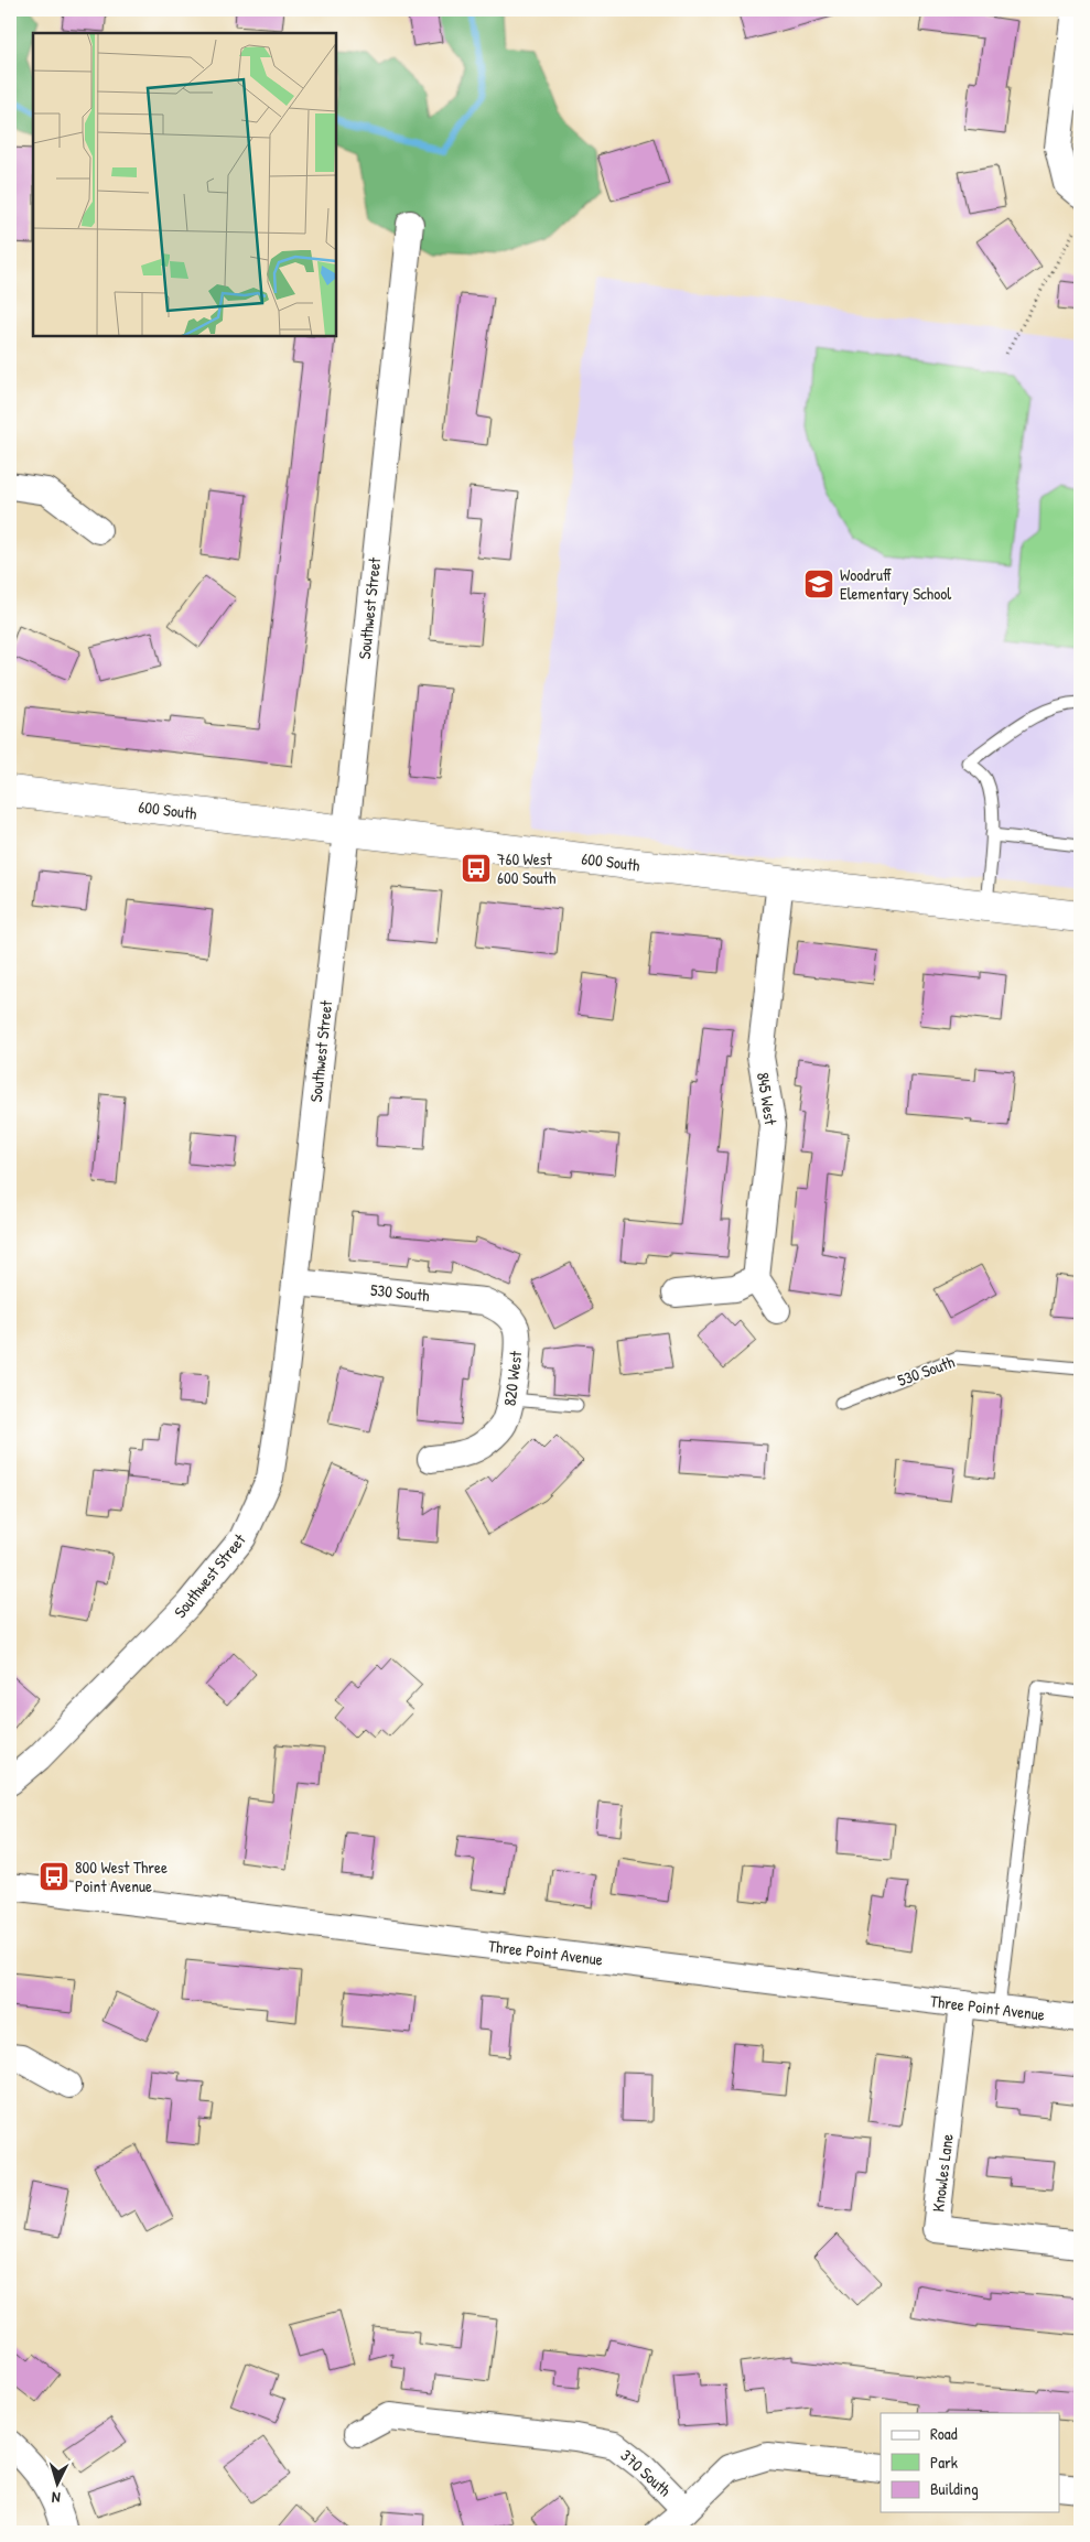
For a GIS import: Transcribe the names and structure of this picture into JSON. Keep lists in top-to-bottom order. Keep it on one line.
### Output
{"streets":{"street":["Southwest Street","600 South","845 West","530 South","820 West","Three Point Avenue","Knowles Lane","370 South"]},"crossings":[["Southwest Street","600 South"],["Southwest Street","530 South"],["600 South","845 West"],["530 South","820 West"],["Three Point Avenue","Knowles Lane"]],"places":{"school or university":["Woodruff Elementary School"],"bus stop":["760 West 600 South","800 West Three Point Avenue"]},"legend":["Road","Park","Building"],"north":"bottom"}
